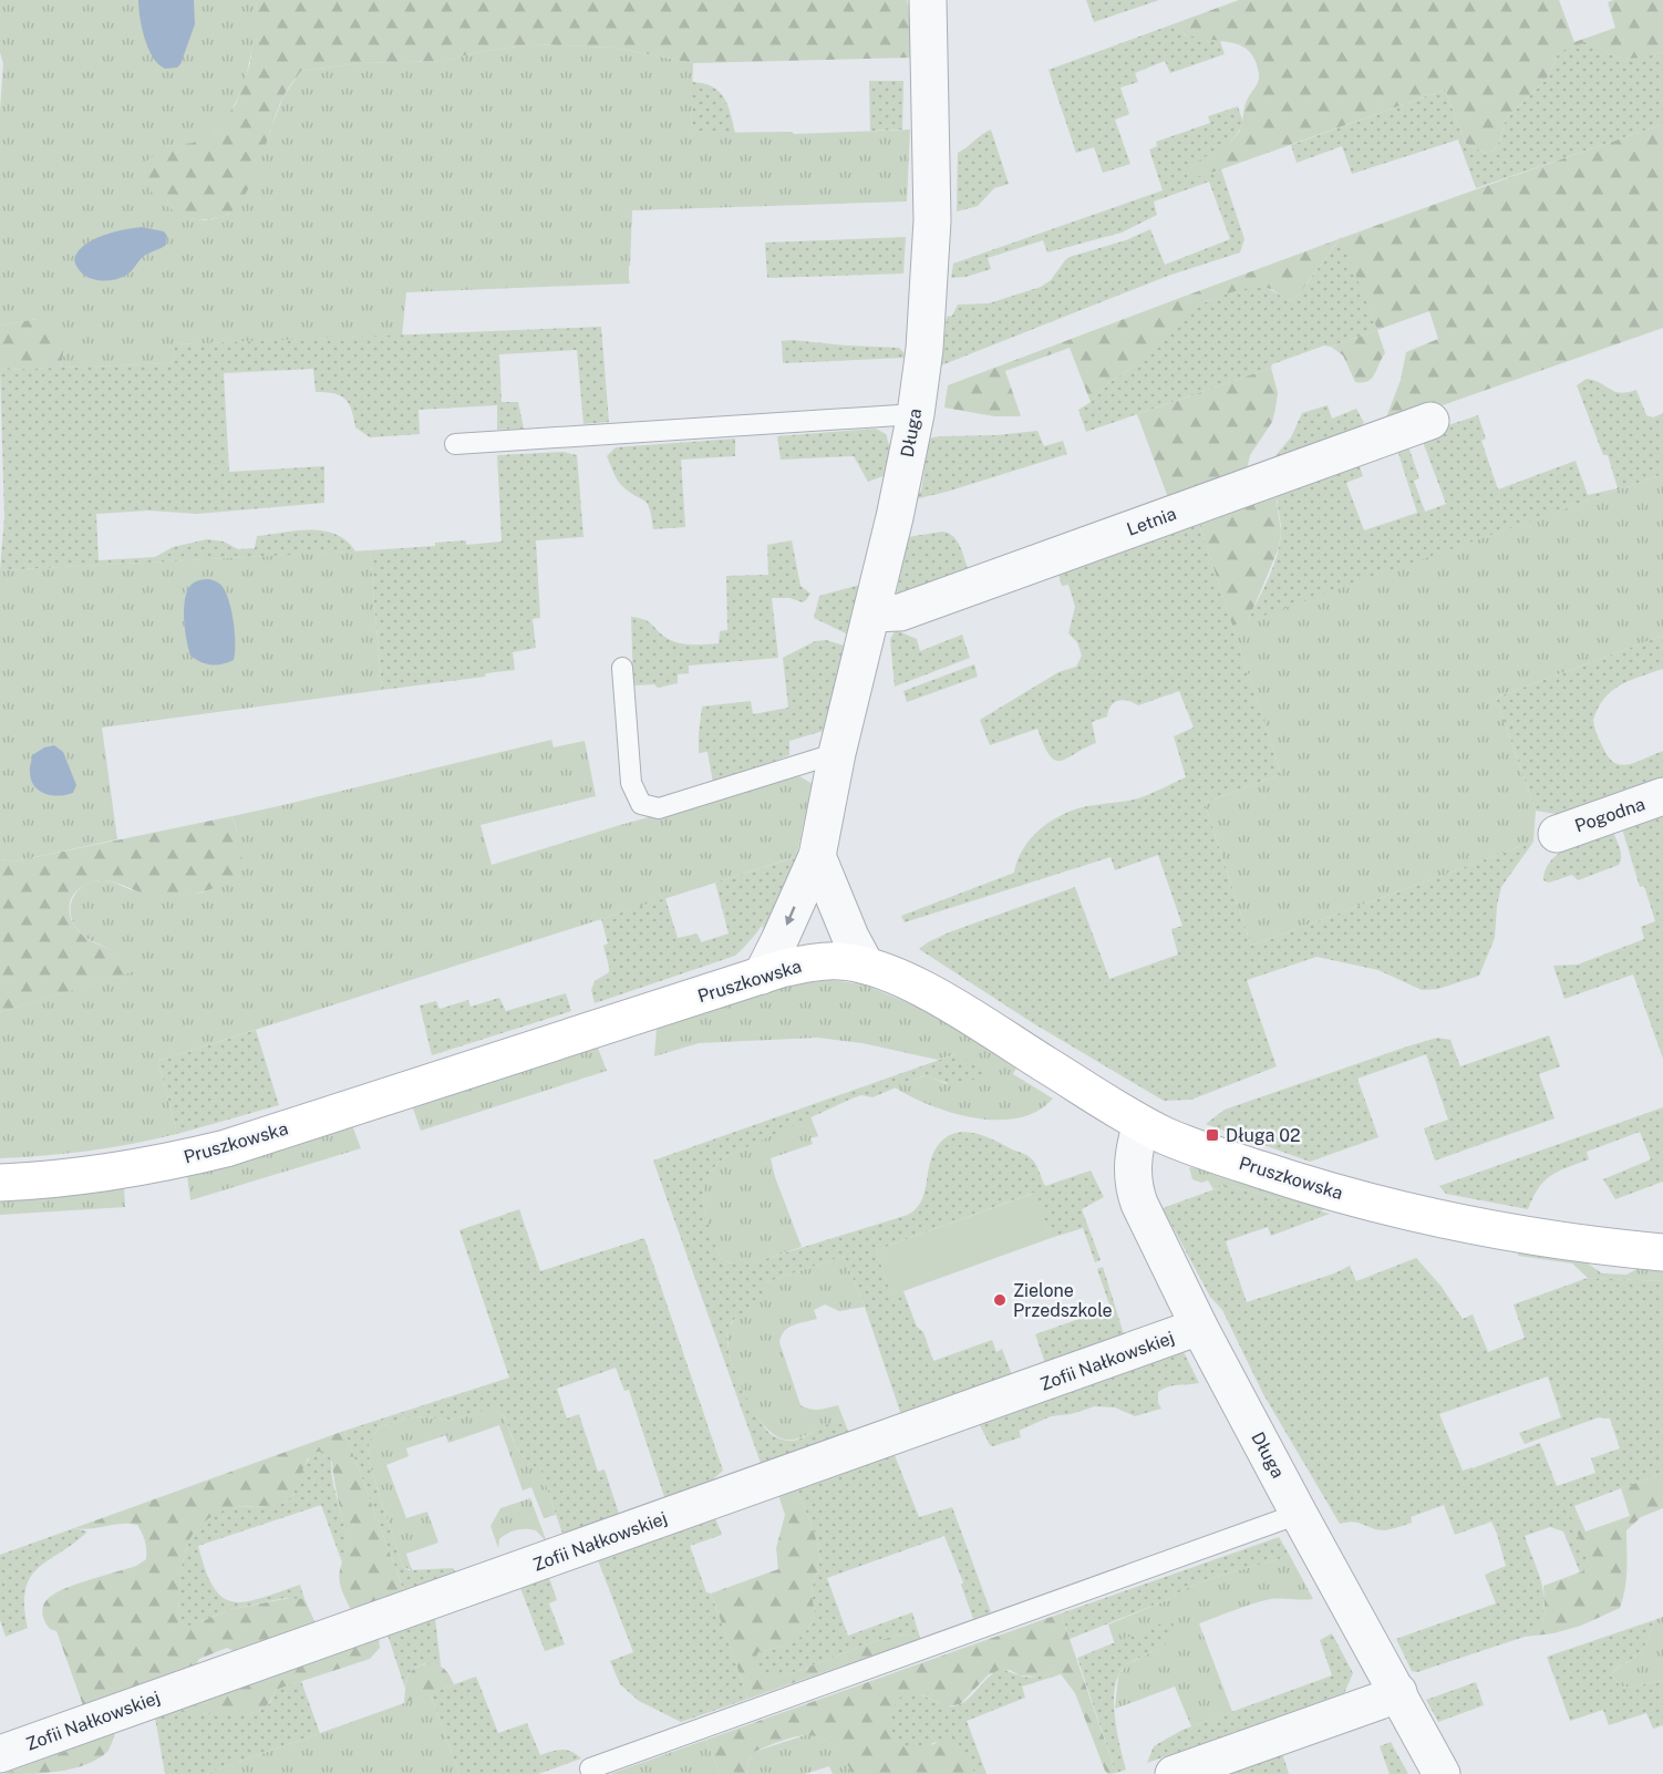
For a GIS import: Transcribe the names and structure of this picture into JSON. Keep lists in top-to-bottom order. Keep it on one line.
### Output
{"streets":{"street":["Długa","Letnia","Pogodna","Pruszkowska","Zofii Nałkowskiej"]},"crossings":[["Długa","Letnia"],["Długa","Pruszkowska"],["Długa","Zofii Nałkowskiej"]],"places":{"transit":["Długa 02"],"other":["Zielone Przedszkole"]}}
